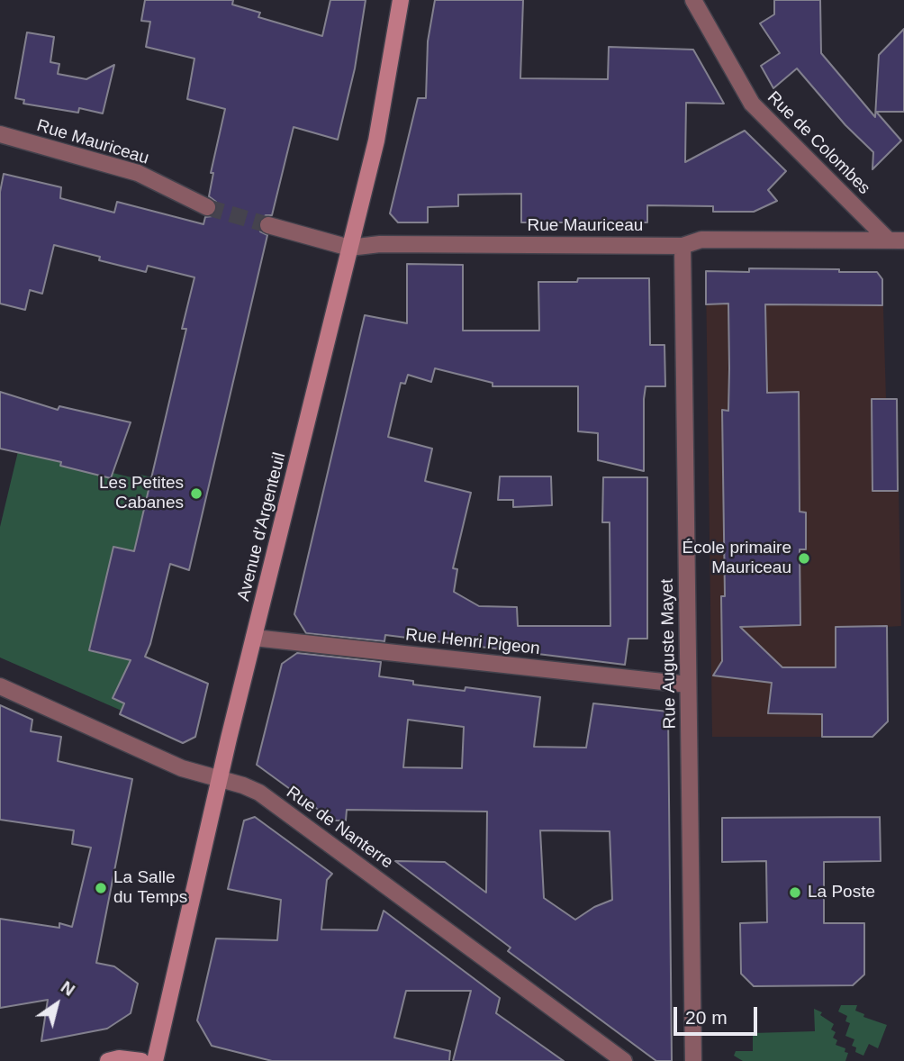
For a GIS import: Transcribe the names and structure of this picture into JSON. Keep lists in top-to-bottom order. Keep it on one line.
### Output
{"streets":{"main road":["Avenue d'Argenteuil"],"street":["Rue Mauriceau","Rue de Colombes","Rue Henri Pigeon","Rue Auguste Mayet","Rue de Nanterre"]},"crossings":[["Rue Mauriceau","Rue de Colombes"],["Rue Mauriceau","Avenue d'Argenteuil"],["Rue Mauriceau","Rue Auguste Mayet"],["Avenue d'Argenteuil","Rue Henri Pigeon"],["Avenue d'Argenteuil","Rue de Nanterre"],["Rue Henri Pigeon","Rue Auguste Mayet"]],"places":["Les Petites Cabanes","École primaire Mauriceau","La Salle du Temps","La Poste"],"scale_bar":"20 m","north":"top right"}
